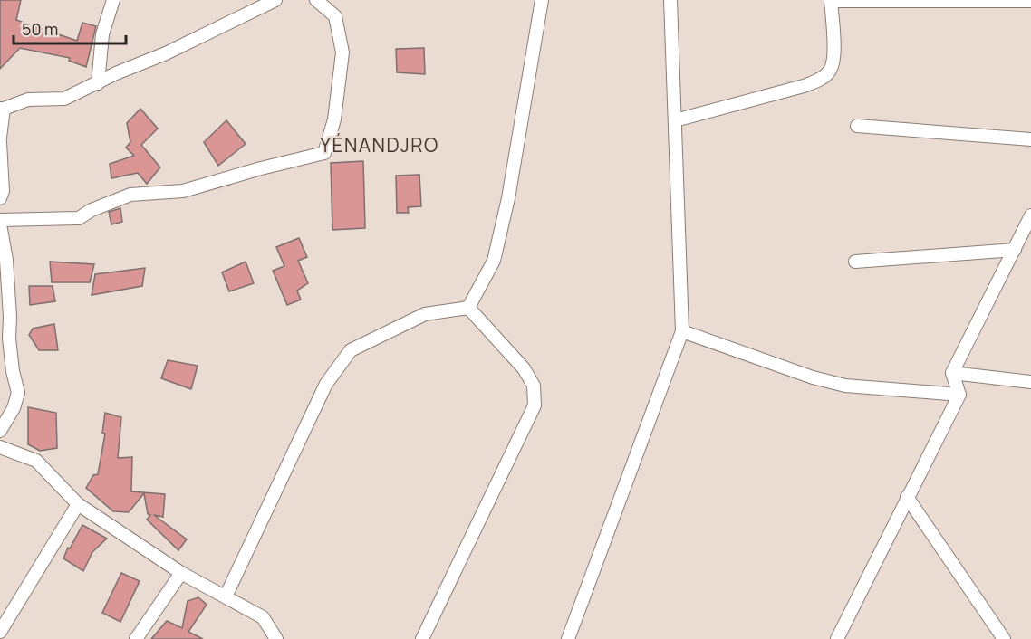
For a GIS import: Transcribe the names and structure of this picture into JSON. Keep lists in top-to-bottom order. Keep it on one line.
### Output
{"districts":["YÉNANDJRO"],"scale_bar":"50 m"}
